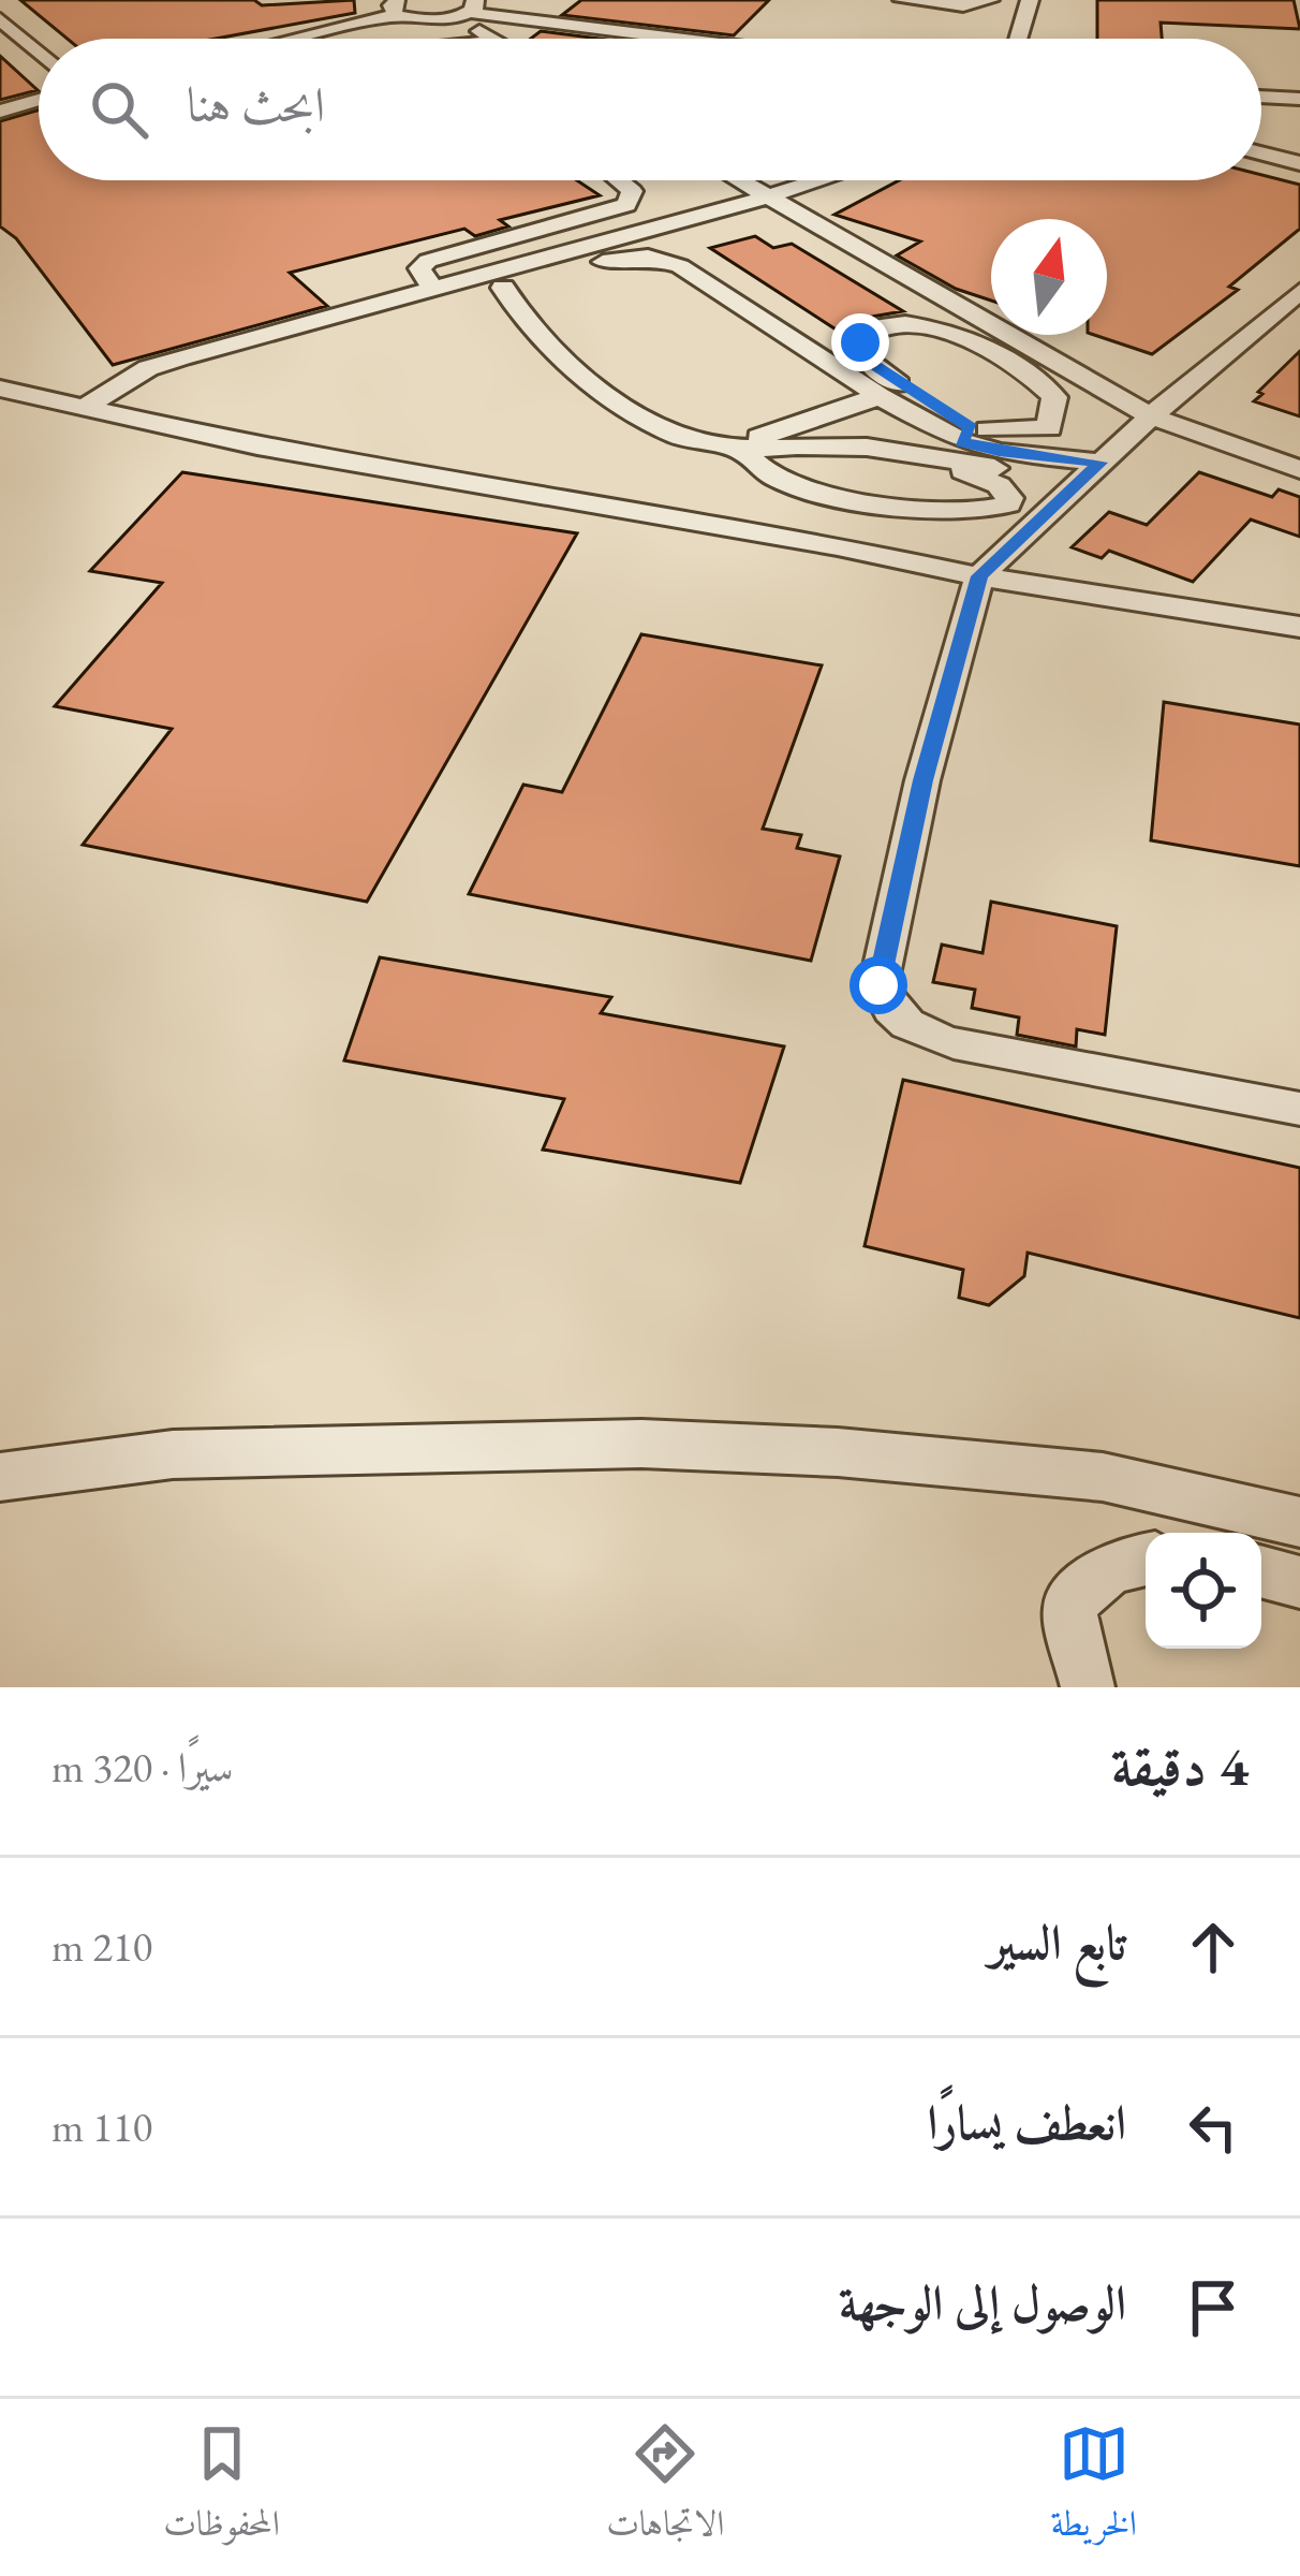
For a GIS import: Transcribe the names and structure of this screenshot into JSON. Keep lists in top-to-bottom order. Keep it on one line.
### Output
{"north":"top","page":{"search":"ابحث هنا","heading":["4 دقيقة","سيرًا · 320 m"],"list":[["تابع السير","210 m"],["انعطف يسارًا","110 m"],"الوصول إلى الوجهة"],"nav":["الخريطة","الاتجاهات","المحفوظات"]}}
